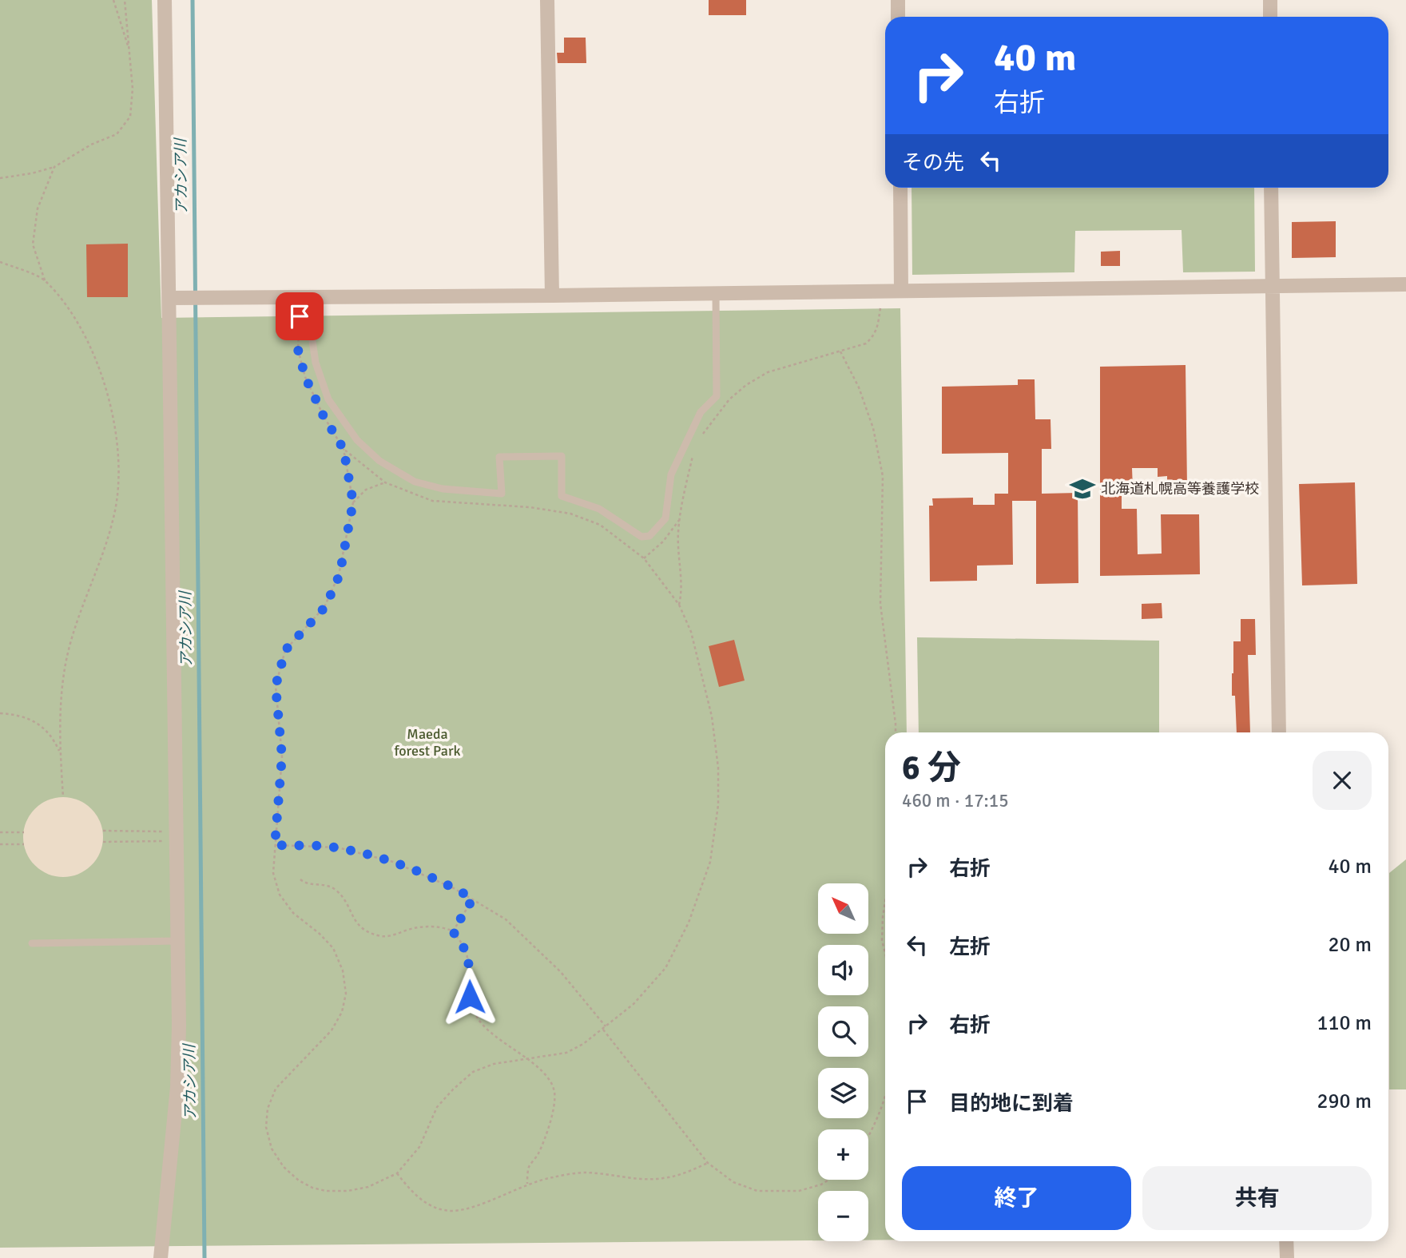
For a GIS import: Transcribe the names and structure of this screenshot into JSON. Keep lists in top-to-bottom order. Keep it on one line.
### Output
{"water":["アカシア川"],"parks":["Maeda forest Park"],"places":{"school or university":["北海道札幌高等養護学校"]},"north":"top left","page":{"turn":["40 m","右折"],"then":"その先","heading":["6 分","460 m · 17:15"],"list":[{"name":"右折","value":"40 m"},{"name":"左折","value":"20 m"},{"name":"右折","value":"110 m"},{"name":"目的地に到着","value":"290 m"}],"map_buttons":["+","−"],"buttons":["終了","共有"]}}
